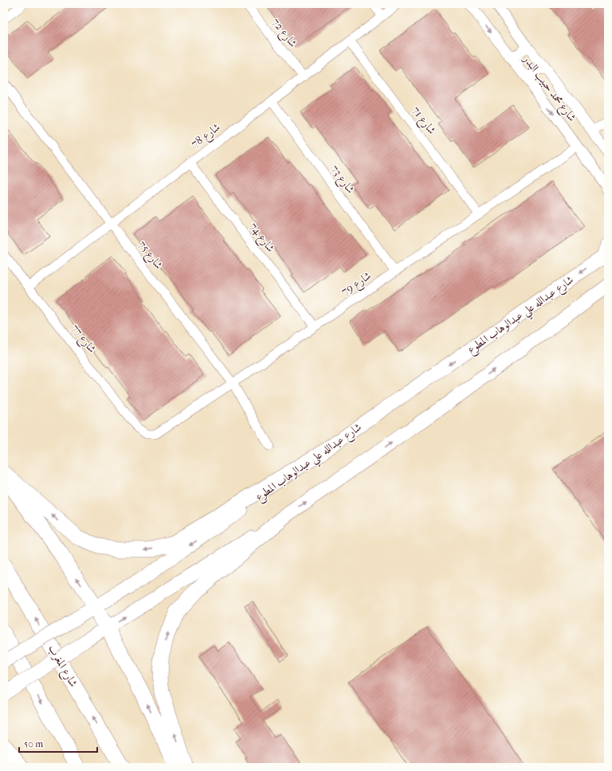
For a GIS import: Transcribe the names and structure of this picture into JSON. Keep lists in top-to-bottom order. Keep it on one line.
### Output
{"streets":{"highway":["شارع المغرب"],"main road":["شارع عبدالله علي عبدالوهاب المطوع"],"street":["شارع 72","شارع محمد حبيب البدر","شارع 71","شارع 78","شارع 73","شارع 74","شارع 75","شارع 79","شارع 77"]},"crossings":[["شارع 72","شارع 78"],["شارع محمد حبيب البدر","شارع 79"],["شارع 71","شارع 78"],["شارع 71","شارع 79"],["شارع 78","شارع 73"],["شارع 78","شارع 74"],["شارع 78","شارع 75"],["شارع 78","شارع 77"],["شارع 73","شارع 79"],["شارع 74","شارع 79"],["شارع 75","شارع 79"],["شارع 79","شارع 77"]],"scale_bar":"50 m"}
